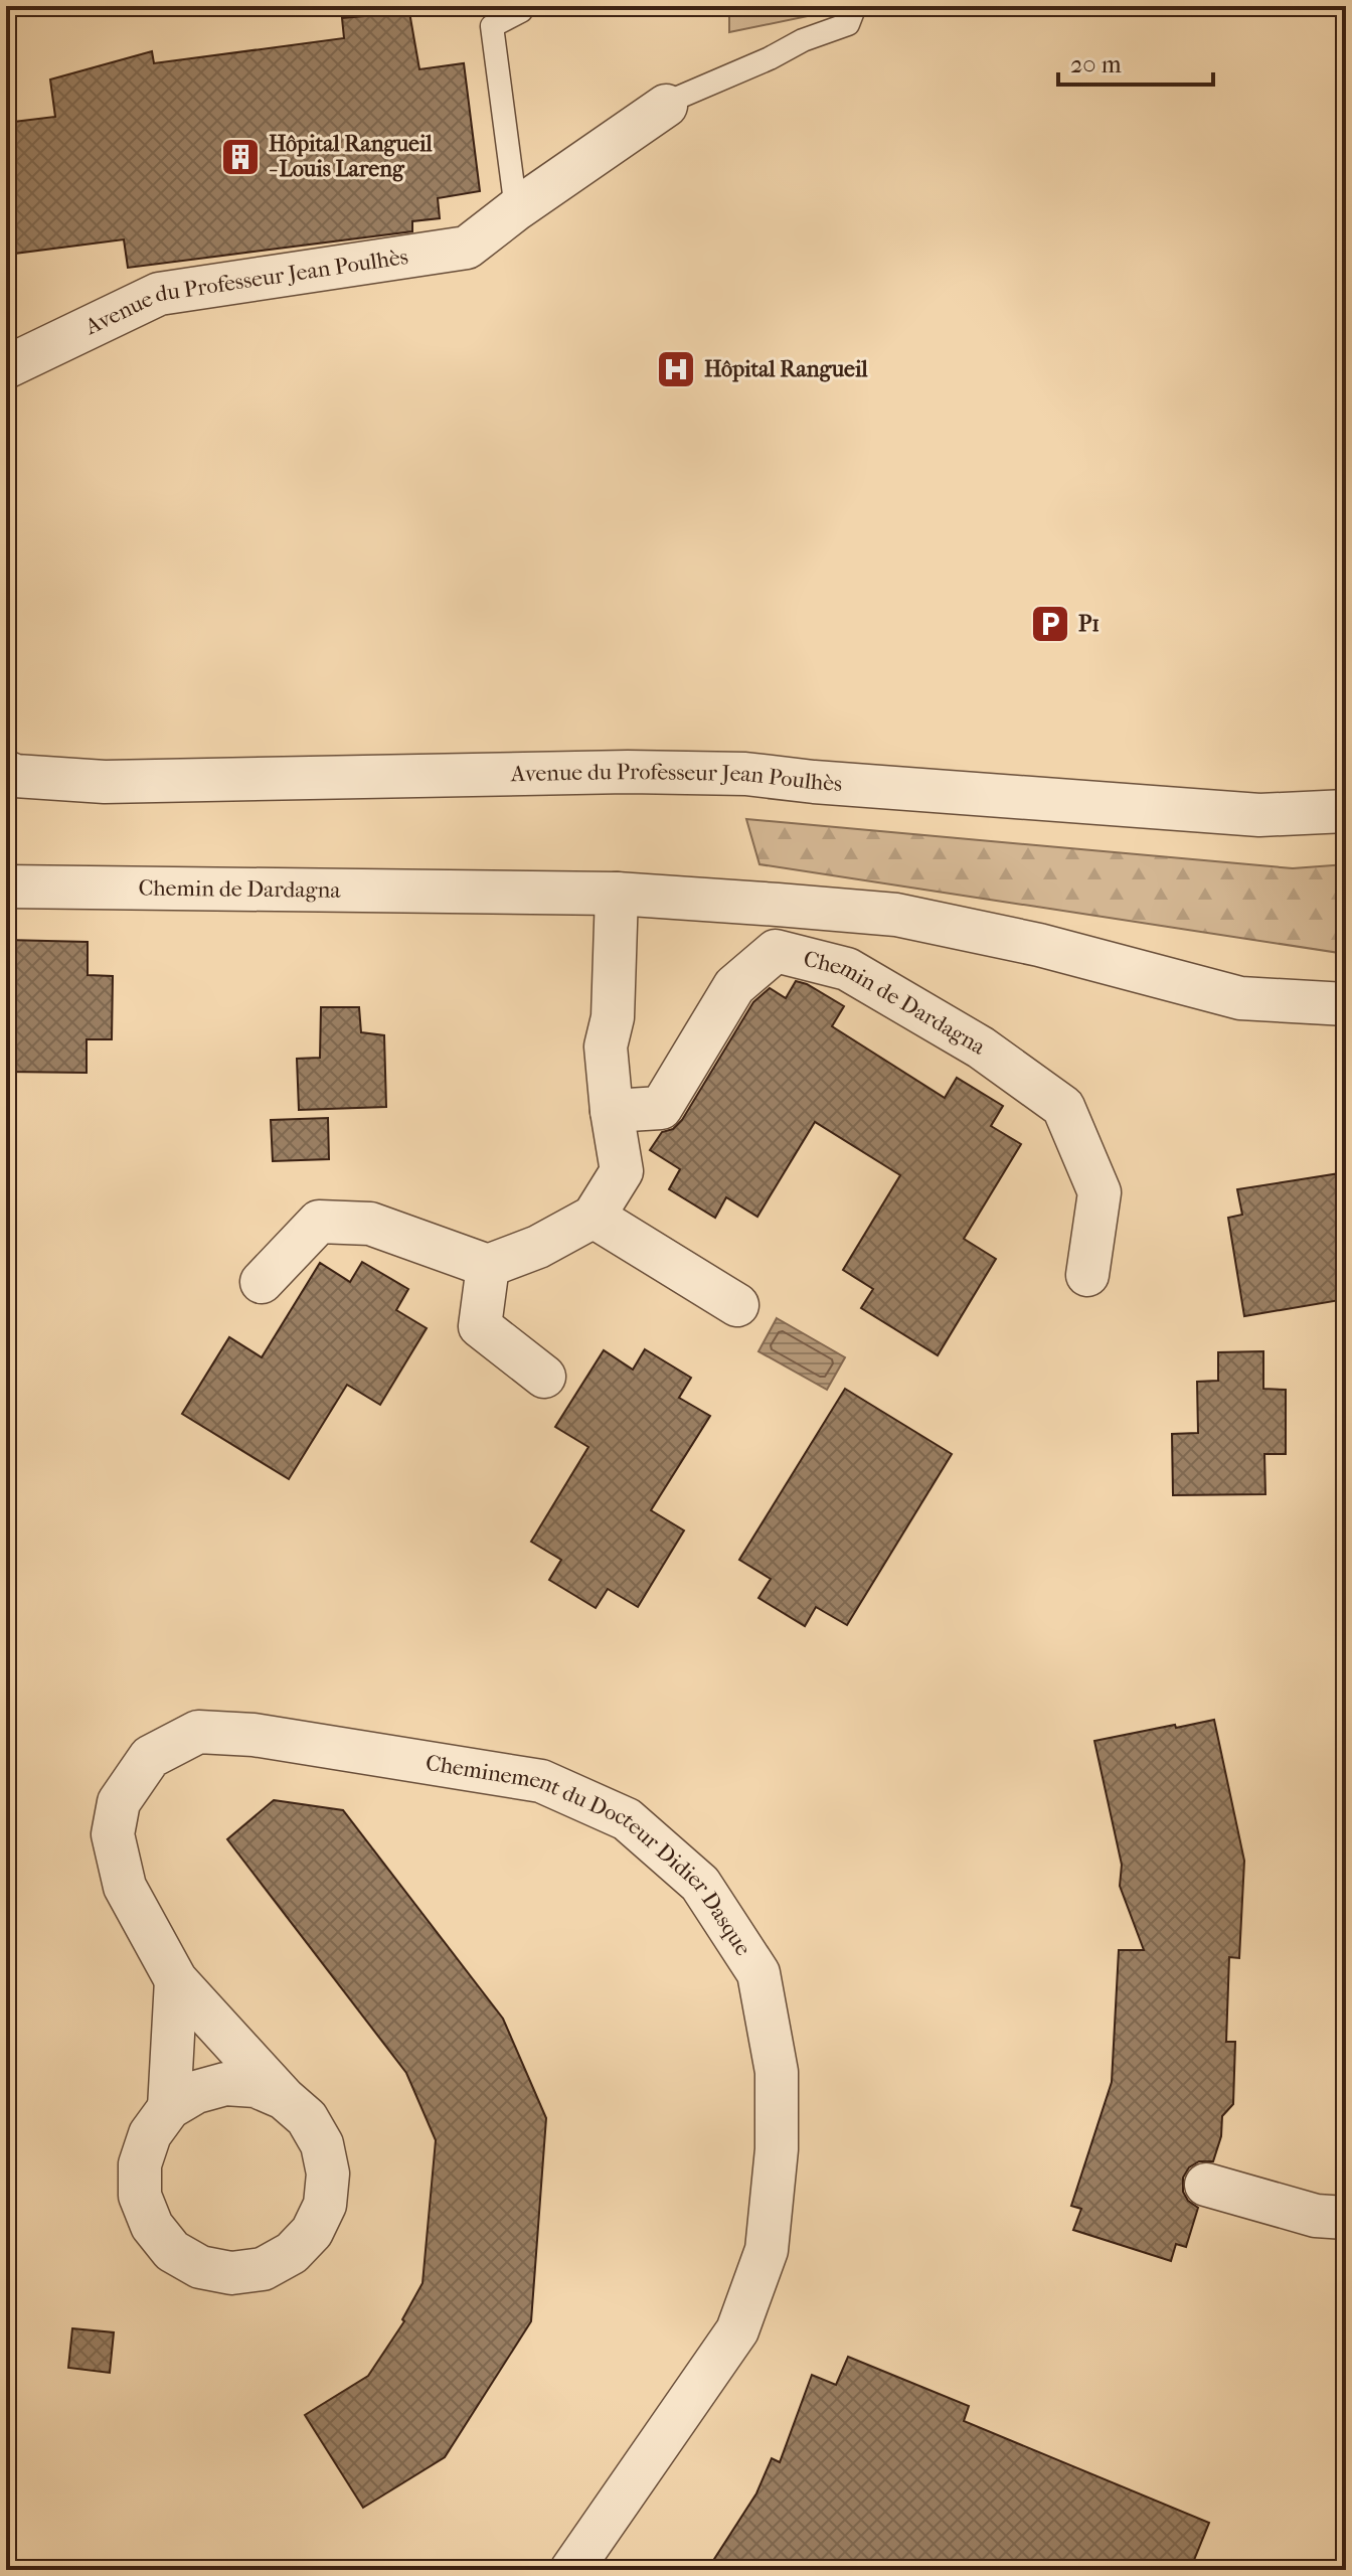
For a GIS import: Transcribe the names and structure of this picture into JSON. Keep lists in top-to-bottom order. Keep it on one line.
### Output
{"streets":{"street":["Avenue du Professeur Jean Poulhès","Chemin de Dardagna","Cheminement du Docteur Didier Dasque"]},"places":{"building":["Hôpital Rangueil - Louis Lareng"],"hospital":["Hôpital Rangueil"],"parking":["P1"]},"scale_bar":"20 m"}
